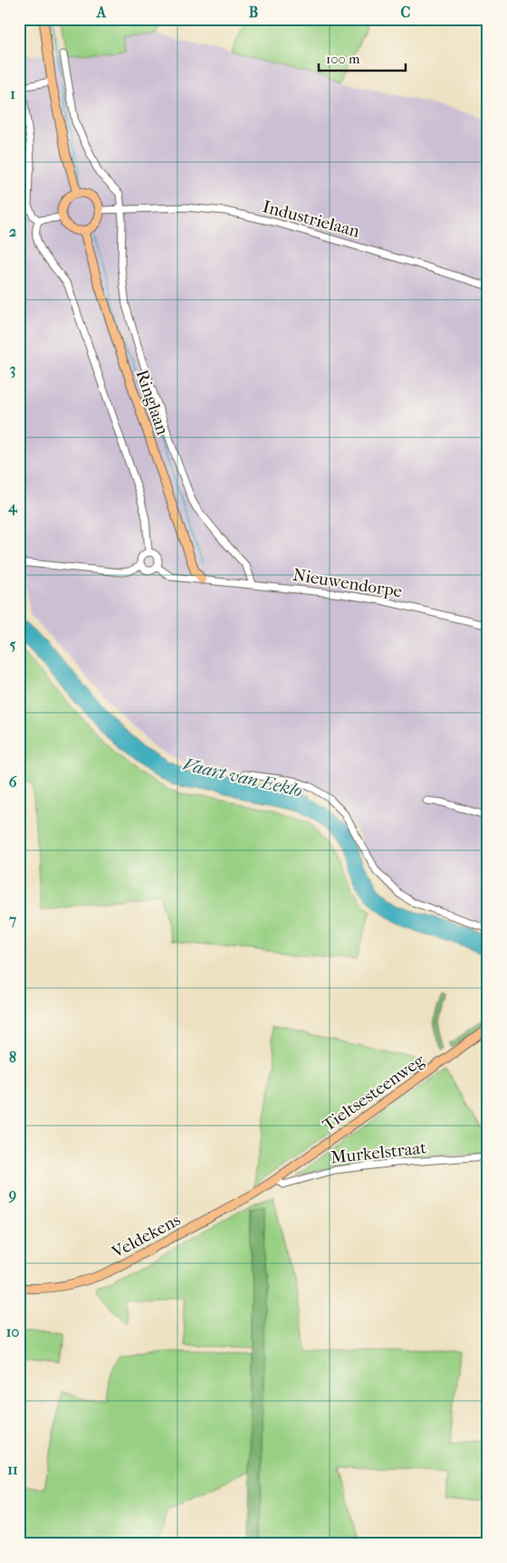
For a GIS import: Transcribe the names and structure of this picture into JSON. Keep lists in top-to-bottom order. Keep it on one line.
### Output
{"streets":{"main road":["Ringlaan","Tieltsesteenweg","Veldekens"],"street":["Industrielaan","Nieuwendorpe","Murkelstraat"]},"crossings":[["Industrielaan","Ringlaan"],["Ringlaan","Nieuwendorpe"],["Tieltsesteenweg","Murkelstraat"],["Tieltsesteenweg","Veldekens"],["Murkelstraat","Veldekens"]],"water":["Vaart van Eeklo"],"scale_bar":"100 m","grid":{"columns":["A","B","C"],"rows":["1","2","3","4","5","6","7","8","9","10","11"]}}
